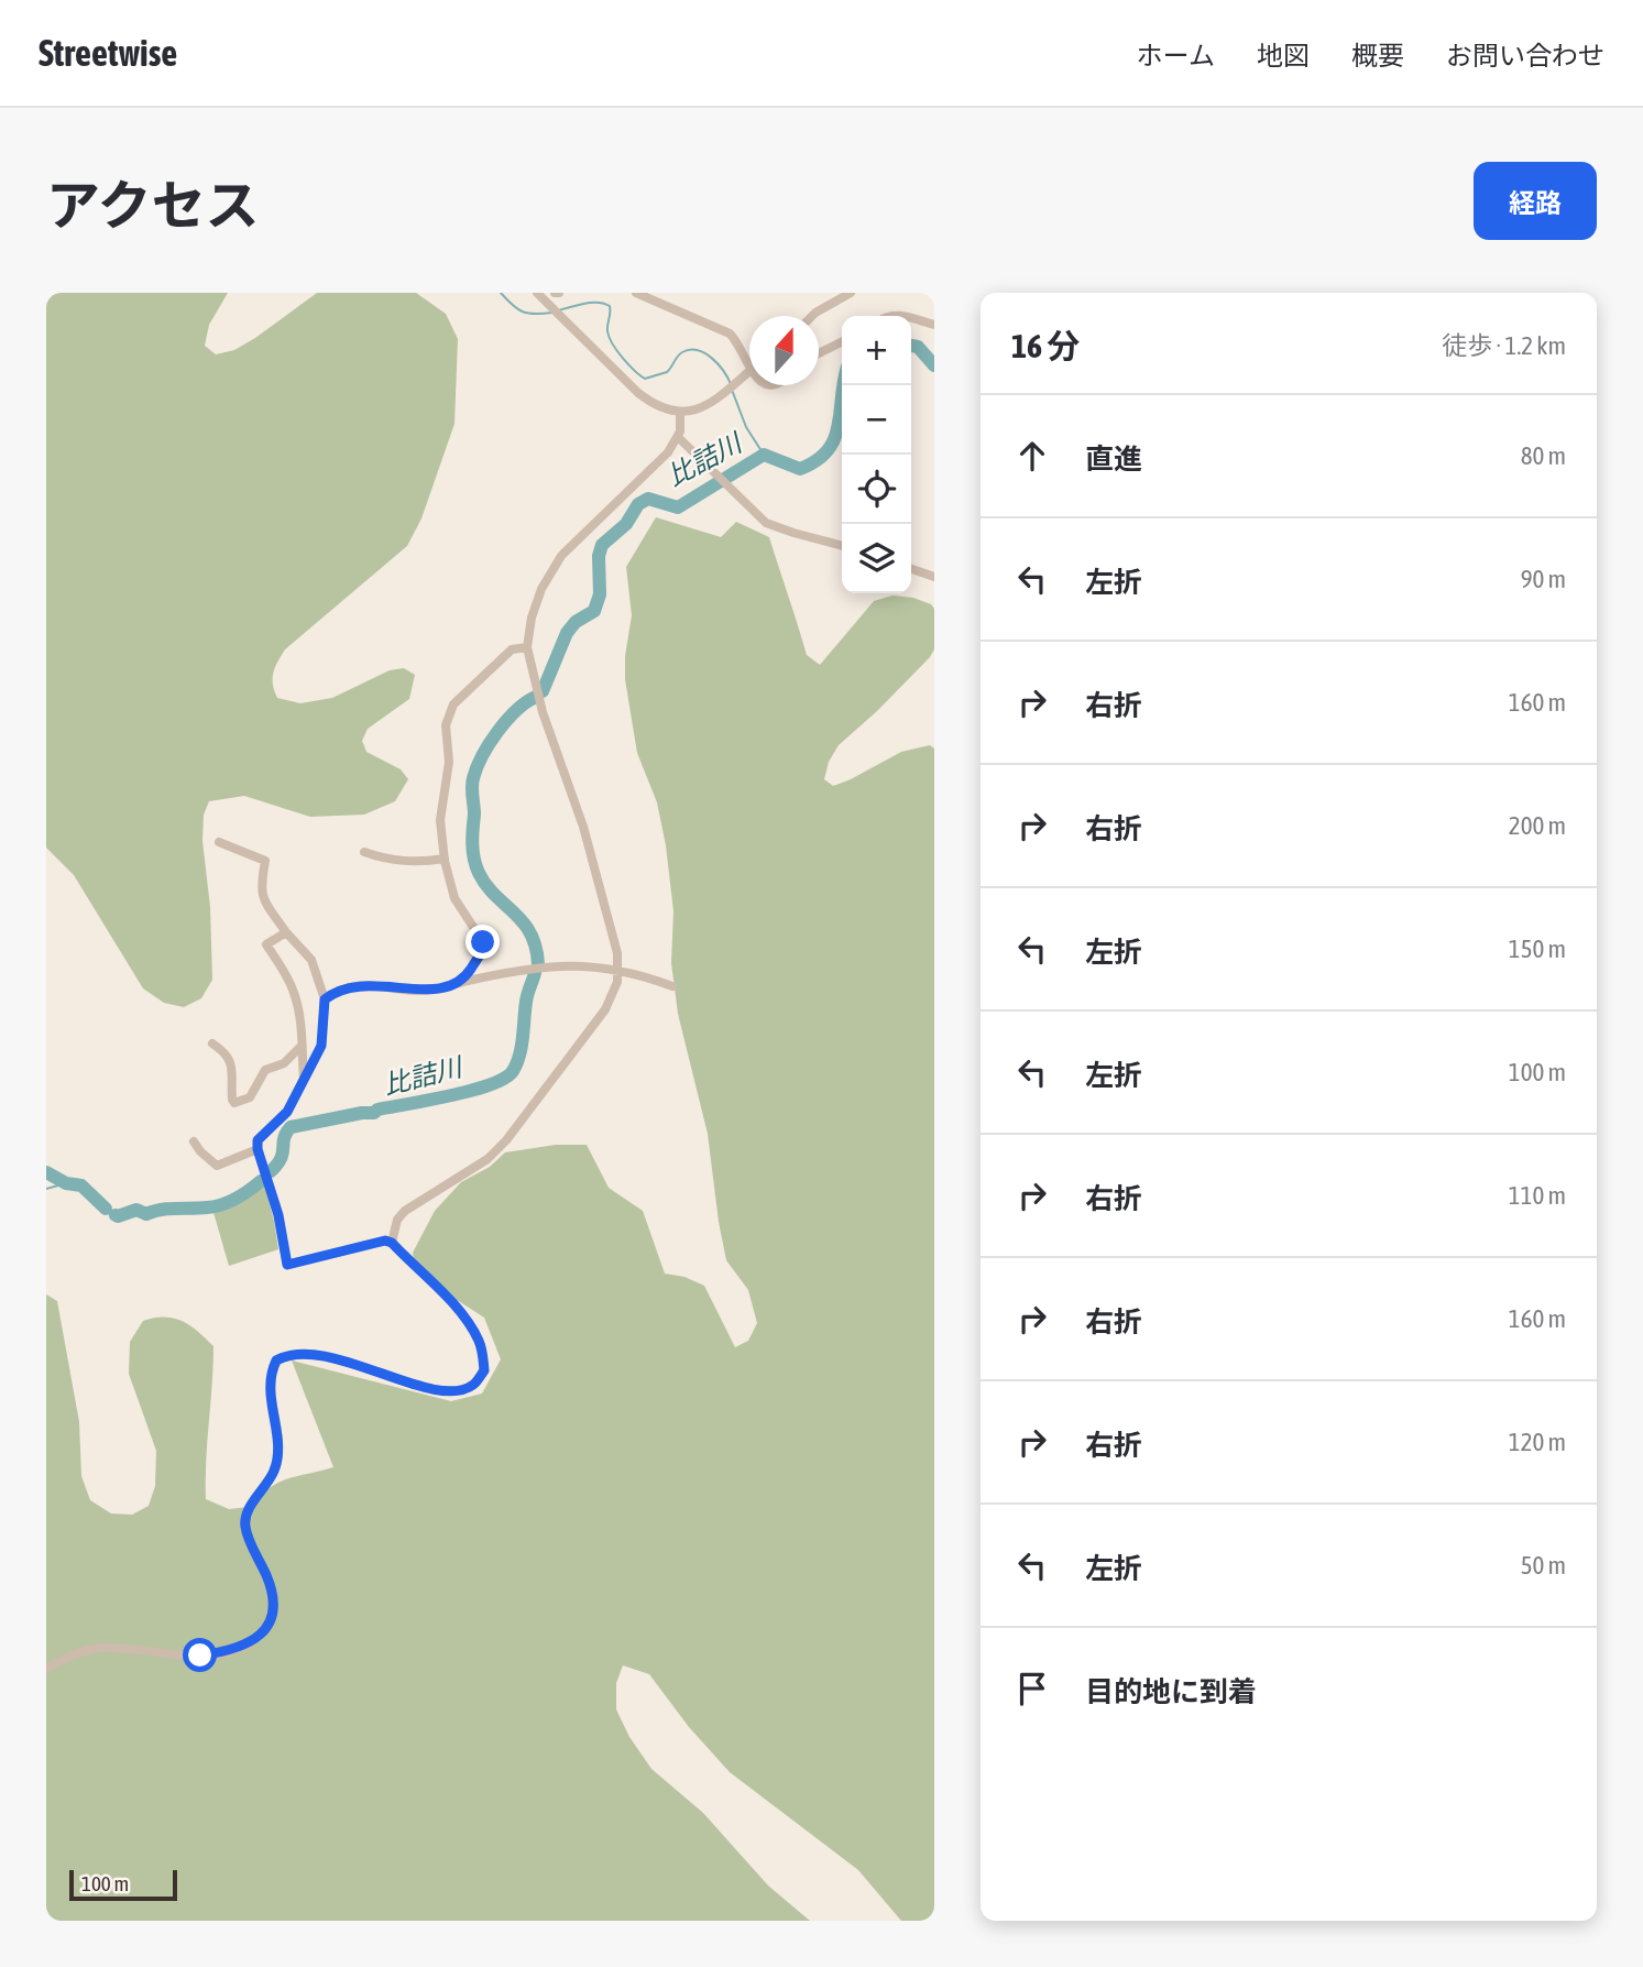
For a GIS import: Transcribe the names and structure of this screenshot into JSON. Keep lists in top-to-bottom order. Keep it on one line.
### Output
{"water":["比詰川"],"scale_bar":"100 m","north":"top","page":{"header":"Streetwise","nav":["ホーム","地図","概要","お問い合わせ"],"title":"アクセス","buttons":"経路","heading":["16 分","徒歩 · 1.2 km"],"map_buttons":["+","−"],"list":[["直進","80 m"],["左折","90 m"],["右折","160 m"],["右折","200 m"],["左折","150 m"],["左折","100 m"],["右折","110 m"],["右折","160 m"],["右折","120 m"],["左折","50 m"],"目的地に到着"],"scale":"100 m"}}
